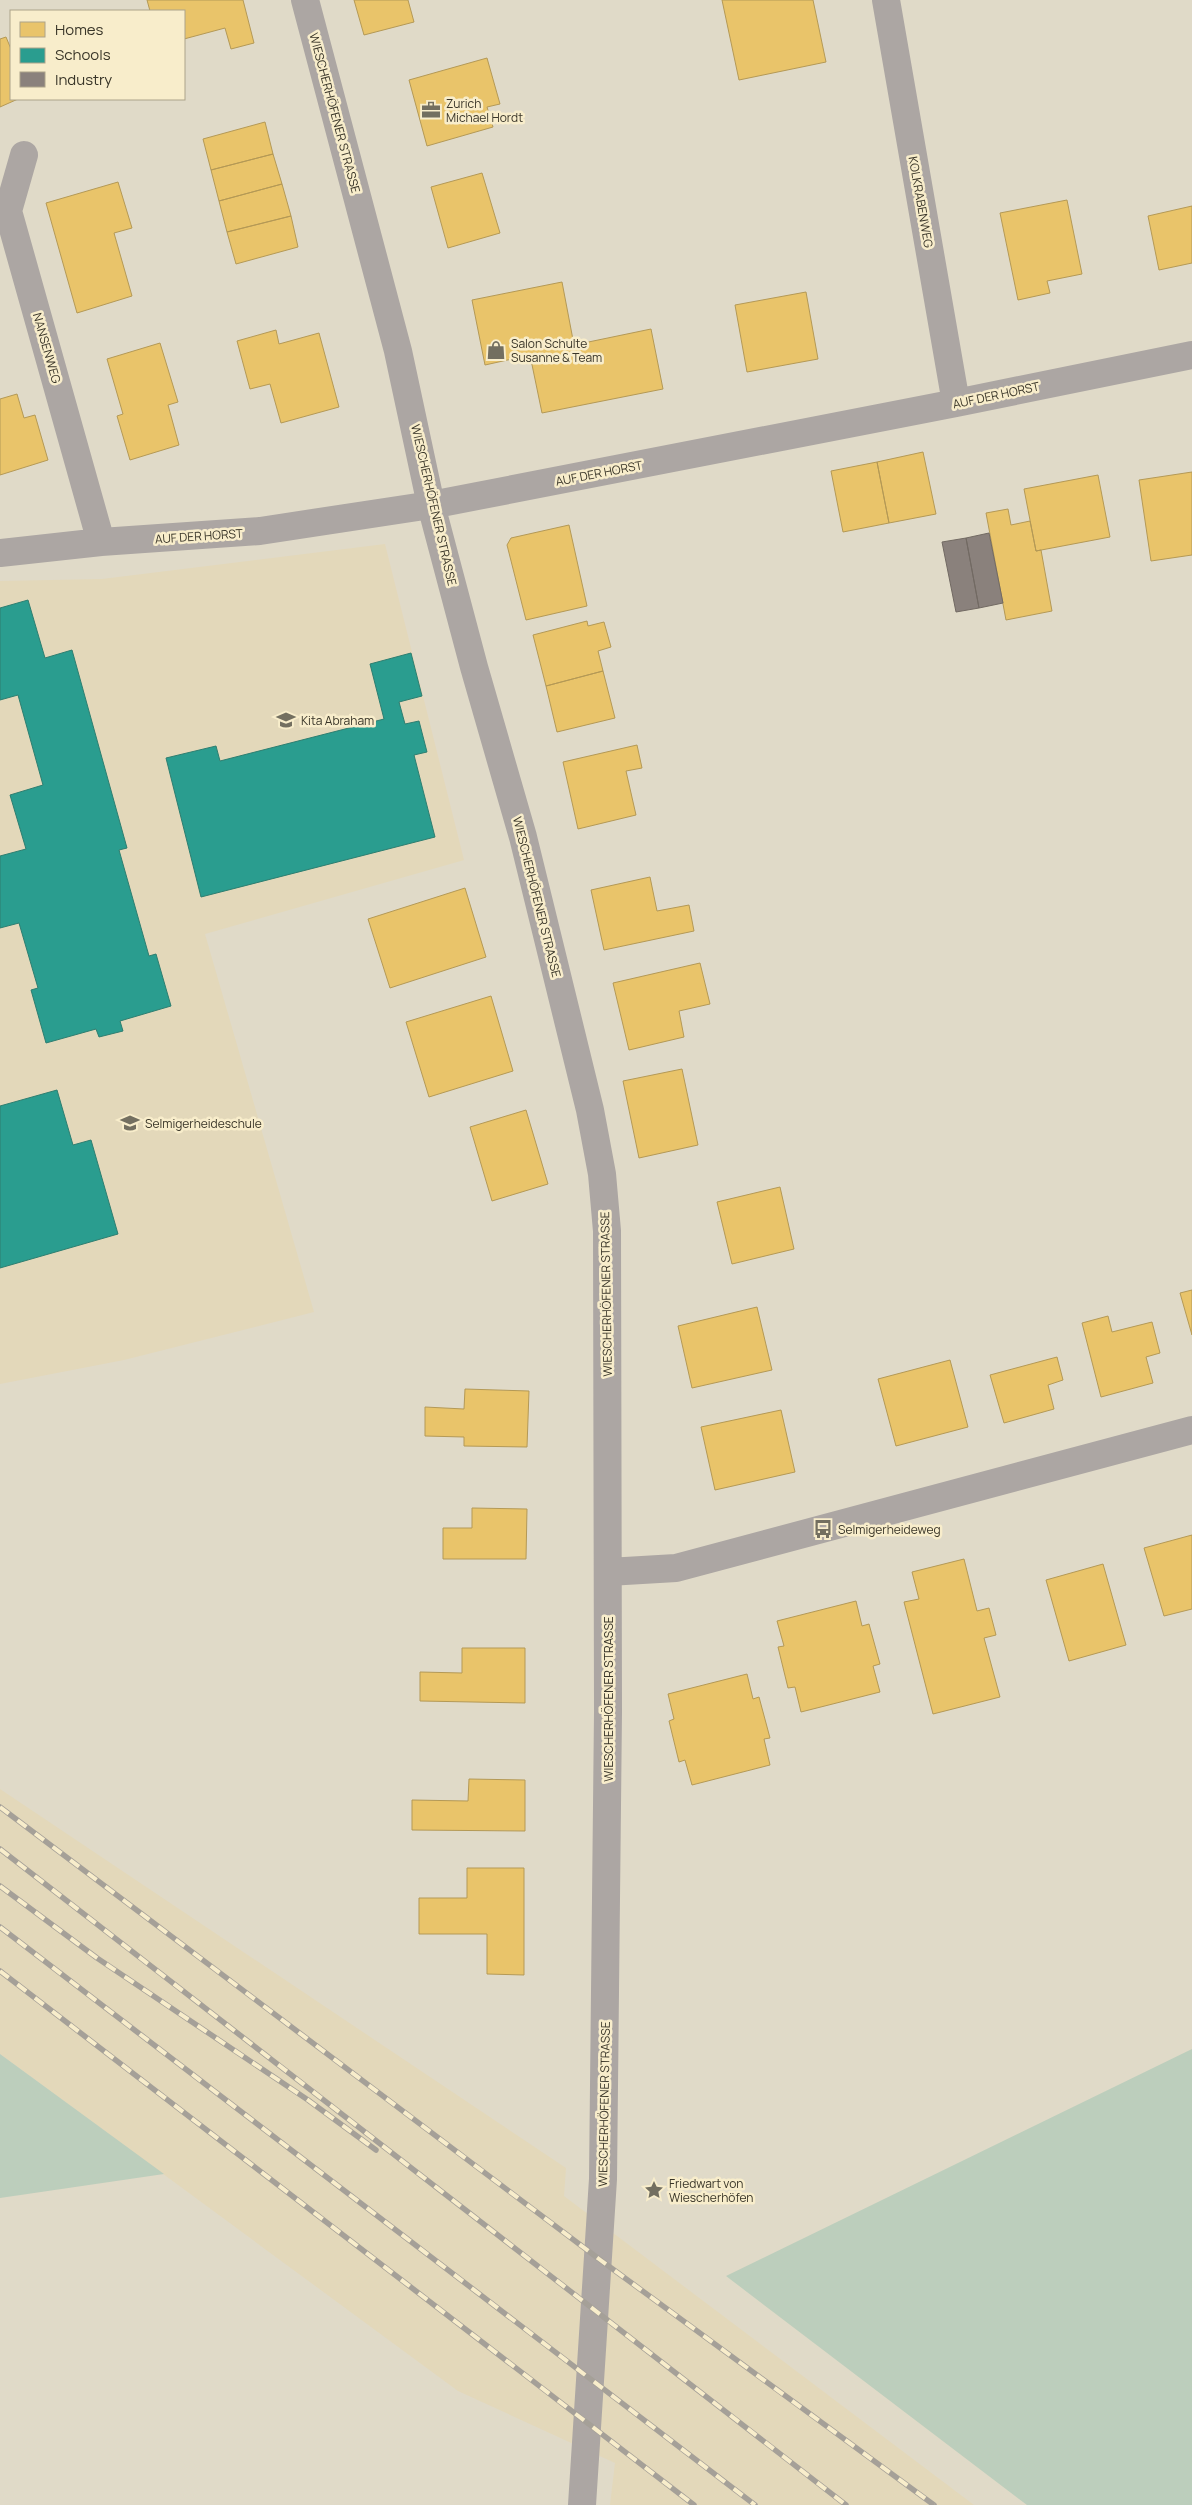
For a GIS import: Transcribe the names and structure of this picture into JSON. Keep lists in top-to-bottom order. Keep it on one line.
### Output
{"streets":{"street":["WIESCHERHÖFENER STRASSE","KOLKRABENWEG","NANSENWEG","AUF DER HORST"]},"crossings":[["WIESCHERHÖFENER STRASSE","AUF DER HORST"],["KOLKRABENWEG","AUF DER HORST"],["NANSENWEG","AUF DER HORST"]],"places":{"office":["Zurich Michael Hordt"],"shop":["Salon Schulte Susanne & Team"],"school or university":["Kita Abraham","Selmigerheideschule"],"bus stop":["Selmigerheideweg"],"place":["Friedwart von Wiescherhöfen"]},"legend":["Homes","Schools","Industry"]}
